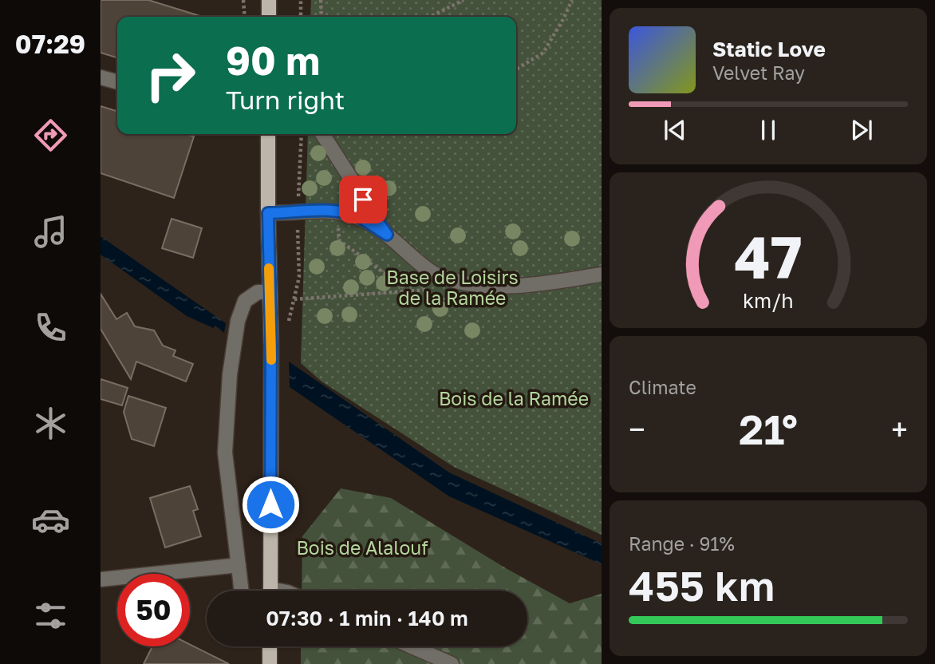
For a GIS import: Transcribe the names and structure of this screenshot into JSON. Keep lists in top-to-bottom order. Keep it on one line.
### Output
{"parks":["Base de Loisirs de la Ramée","Bois de la Ramée","Bois de Alalouf"],"page":{"tabs":"07:29","turn":["90 m","Turn right"],"song":["Static Love","Velvet Ray"],"tile":["Climate",["Range · 91%","455 km"]],"heat":["−","21°","+"],"limit":"50","trip":"07:30 · 1 min · 140 m","gauge":["47","km/h"]}}
